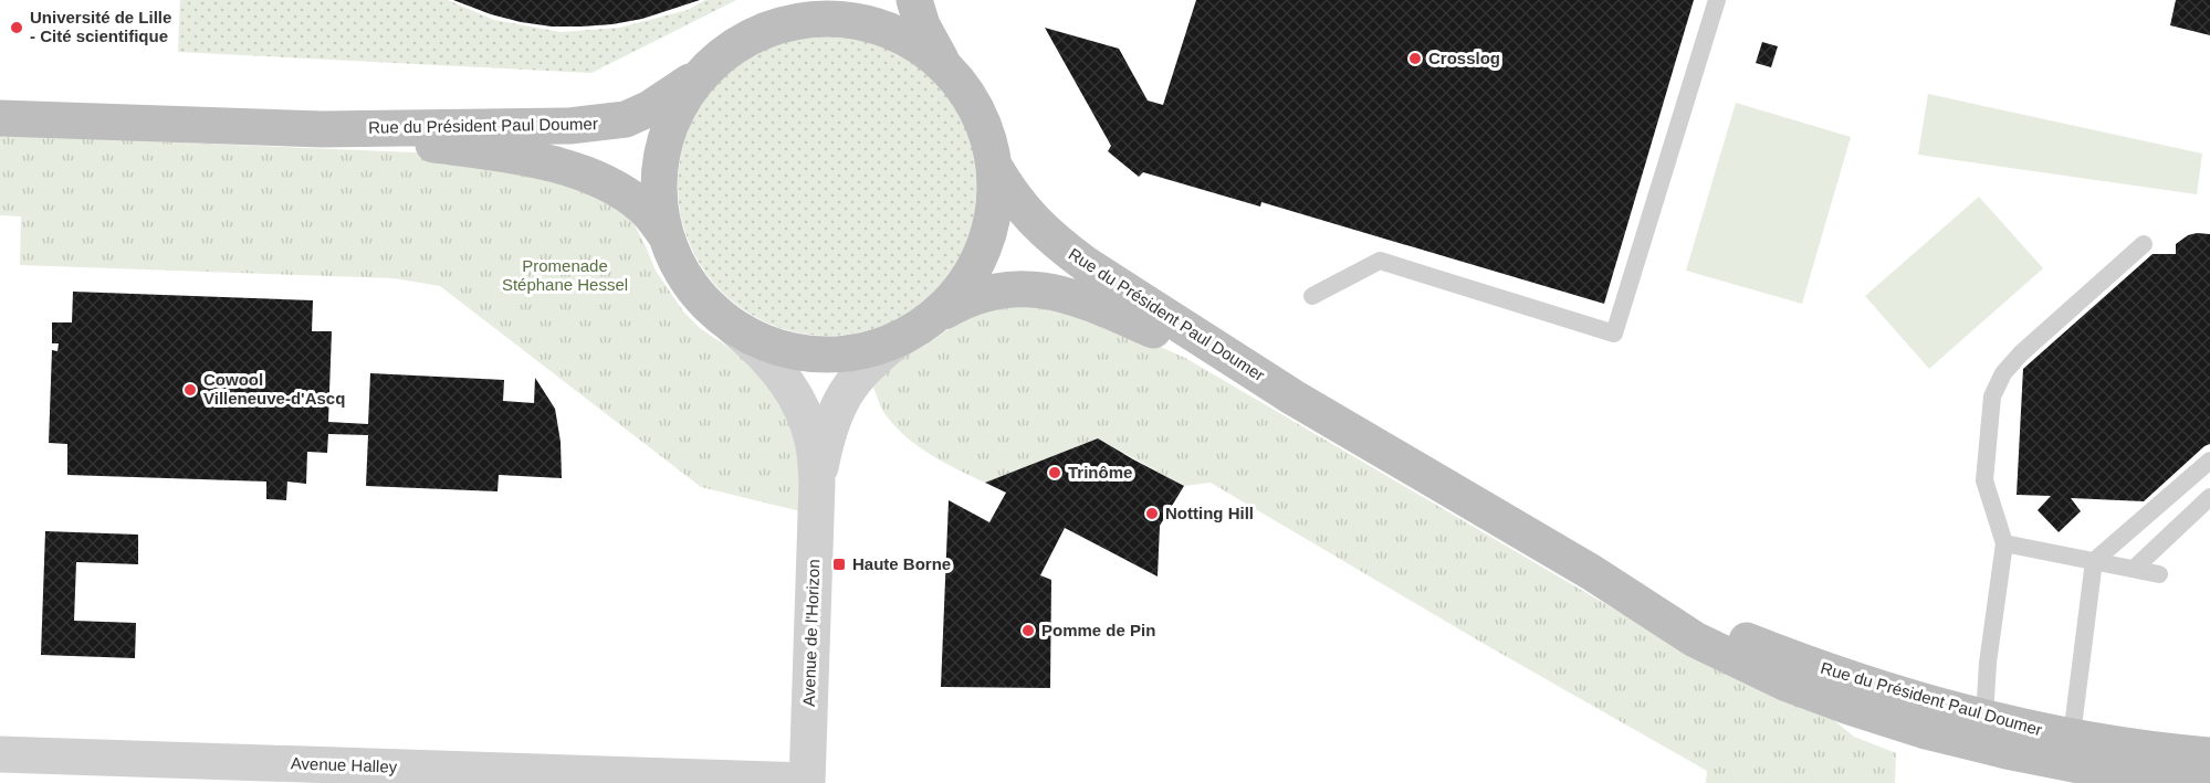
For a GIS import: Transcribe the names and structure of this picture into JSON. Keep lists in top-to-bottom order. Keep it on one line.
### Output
{"streets":{"main road":["Rue du Président Paul Doumer"],"street":["Avenue de l'Horizon","Avenue Halley"]},"crossings":[["Avenue de l'Horizon","Avenue Halley"]],"parks":["Promenade Stéphane Hessel"],"places":{"other":["Université de Lille ‐ Cité scientifique","Crosslog","Cowool Villeneuve-d'Ascq","Trinôme","Notting Hill","Pomme de Pin"],"transit":["Haute Borne"]}}
